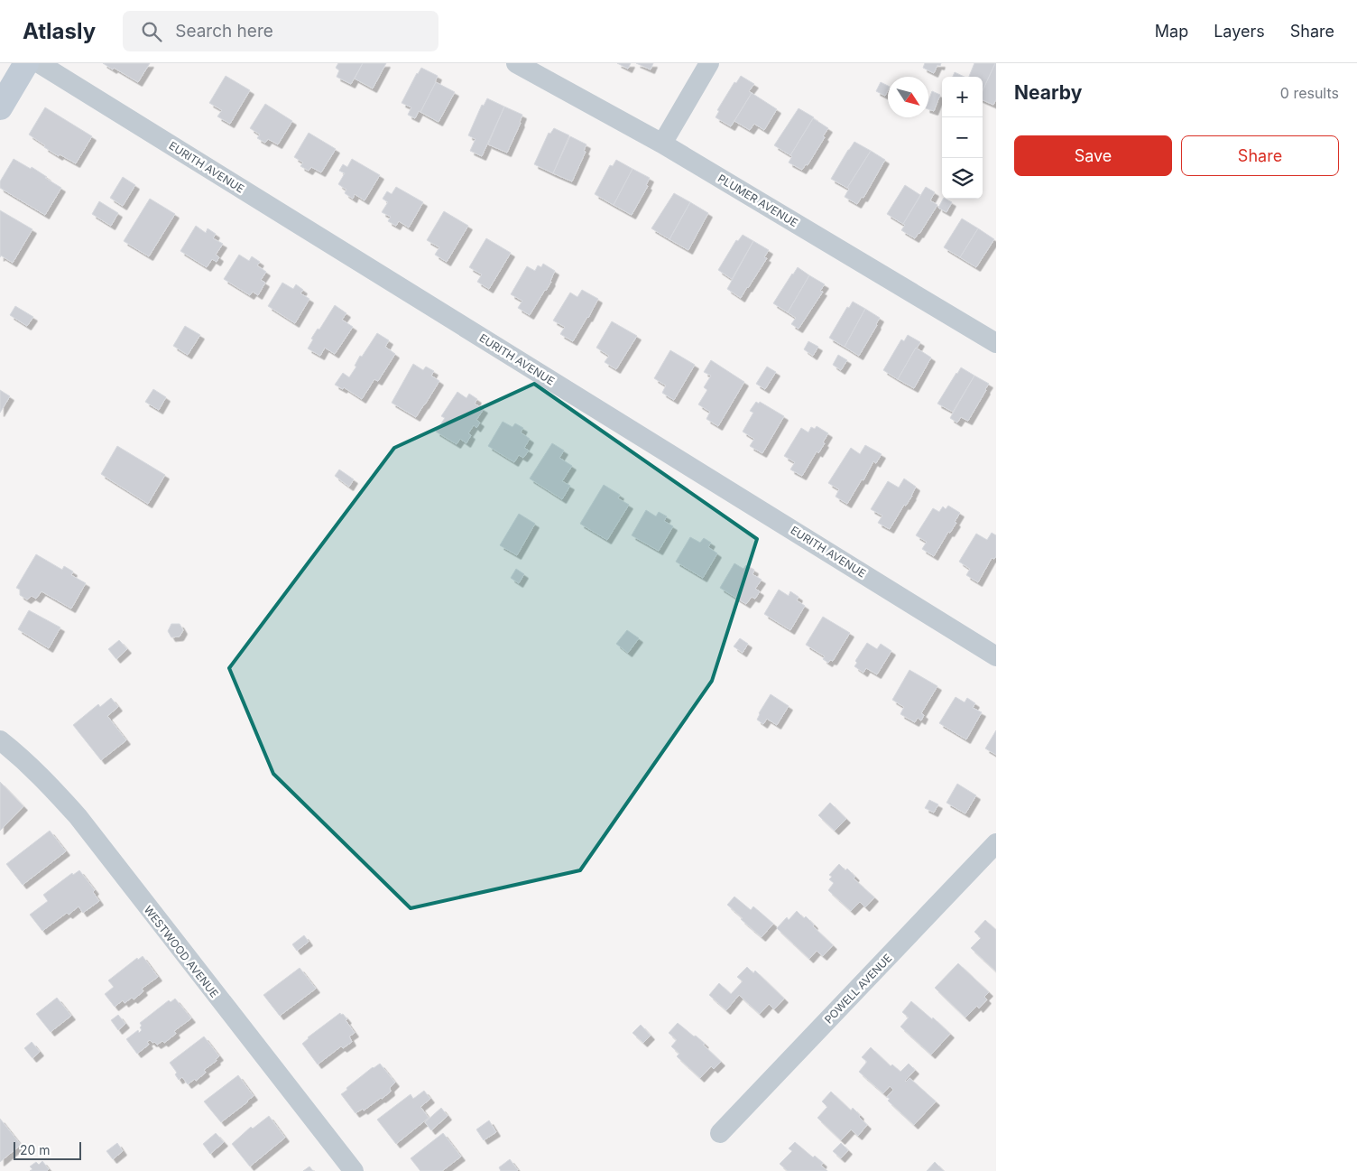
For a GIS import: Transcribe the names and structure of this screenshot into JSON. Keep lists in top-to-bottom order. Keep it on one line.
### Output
{"streets":{"street":["EURITH AVENUE","PLUMER AVENUE","WESTWOOD AVENUE","POWELL AVENUE"]},"scale_bar":"20 m","north":"bottom right","page":{"header":"Atlasly","search":"Search here","nav":["Map","Layers","Share"],"heading":["Nearby","0 results"],"map_buttons":["+","−"],"buttons":["Save","Share"],"scale":"20 m"}}
